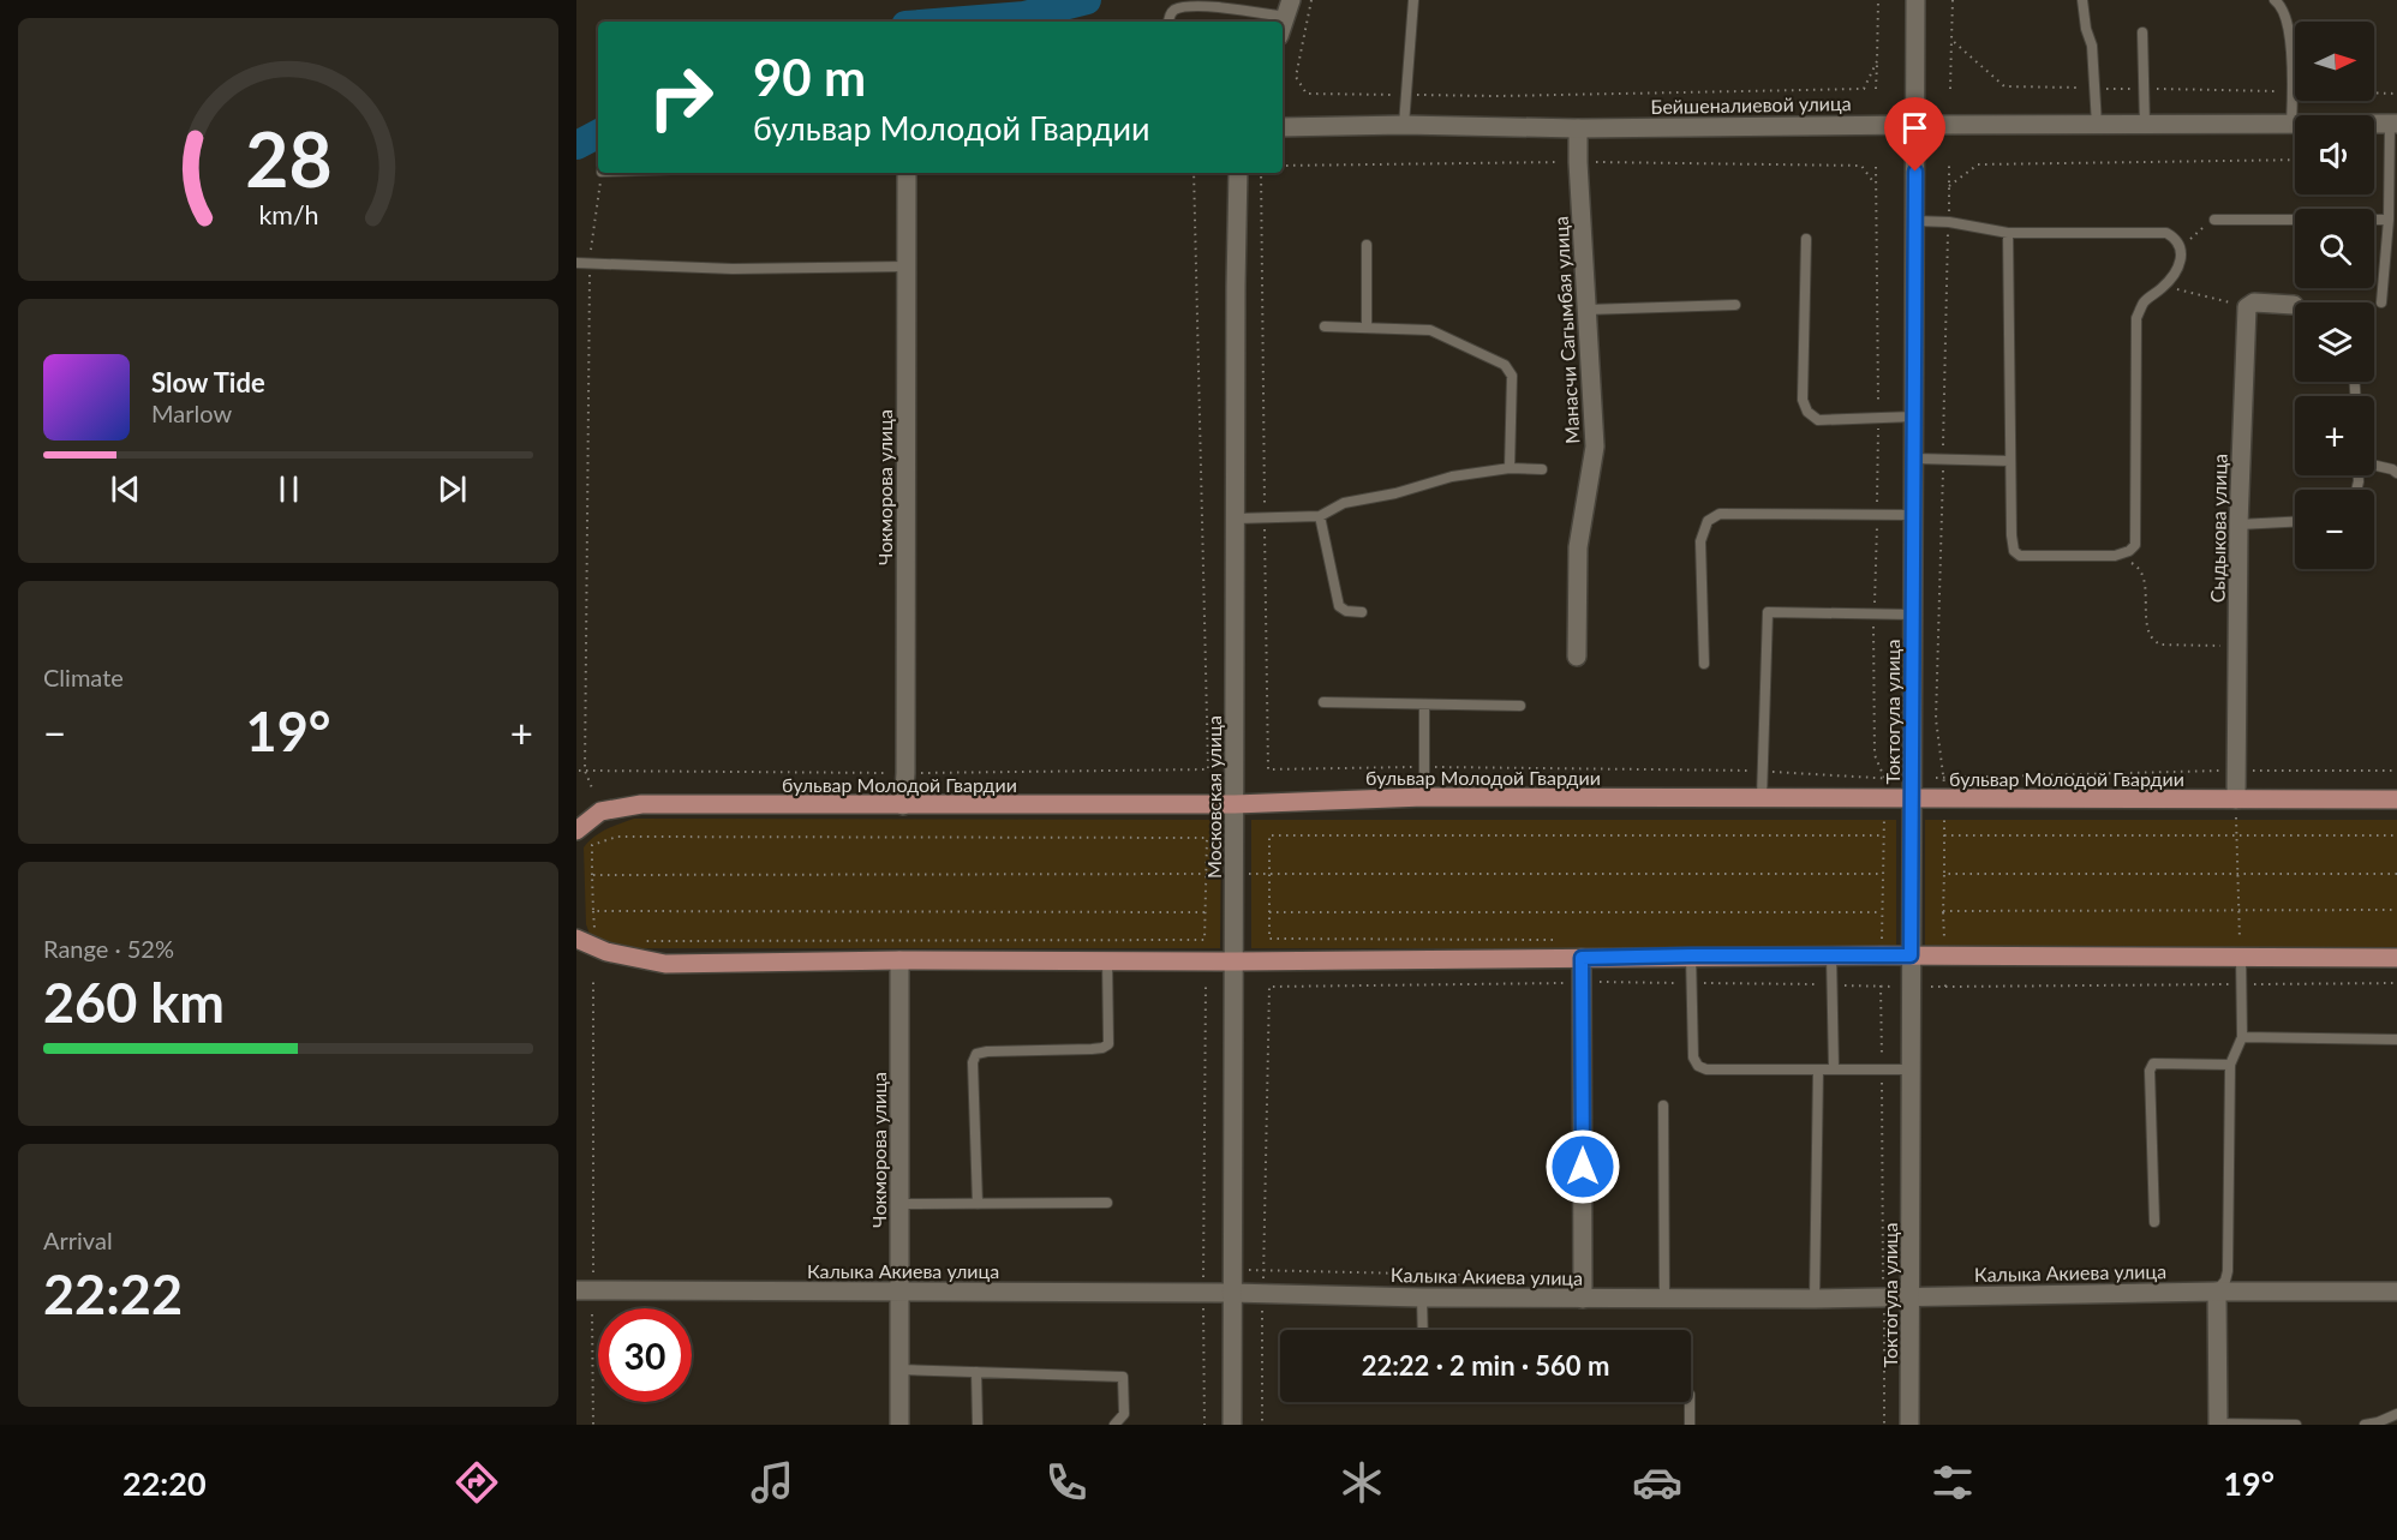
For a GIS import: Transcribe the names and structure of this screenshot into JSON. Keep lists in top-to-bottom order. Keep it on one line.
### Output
{"streets":{"main road":["бульвар Молодой Гвардии"],"street":["Бейшеналиевой улица","Манасчи Сагымбая улица","Чокморова улица","Сыдыкова улица","Токтогула улица","Московская улица","Калыка Акиева улица"]},"crossings":[["Бейшеналиевой улица","Манасчи Сагымбая улица"],["Бейшеналиевой улица","Токтогула улица"],["Чокморова улица","бульвар Молодой Гвардии"],["Чокморова улица","Калыка Акиева улица"],["Сыдыкова улица","бульвар Молодой Гвардии"],["Токтогула улица","бульвар Молодой Гвардии"],["Токтогула улица","Калыка Акиева улица"],["бульвар Молодой Гвардии","Московская улица"],["Московская улица","Калыка Акиева улица"]],"north":"right","page":{"map_buttons":["+","−"],"turn":["90 m","бульвар Молодой Гвардии"],"song":["Slow Tide","Marlow"],"tile":["Climate",["Range · 52%","260 km"],["Arrival","22:22"]],"heat":["−","19°","+"],"limit":"30","trip":"22:22 · 2 min · 560 m","tabs":["22:20","19°"],"gauge":["28","km/h"]}}
